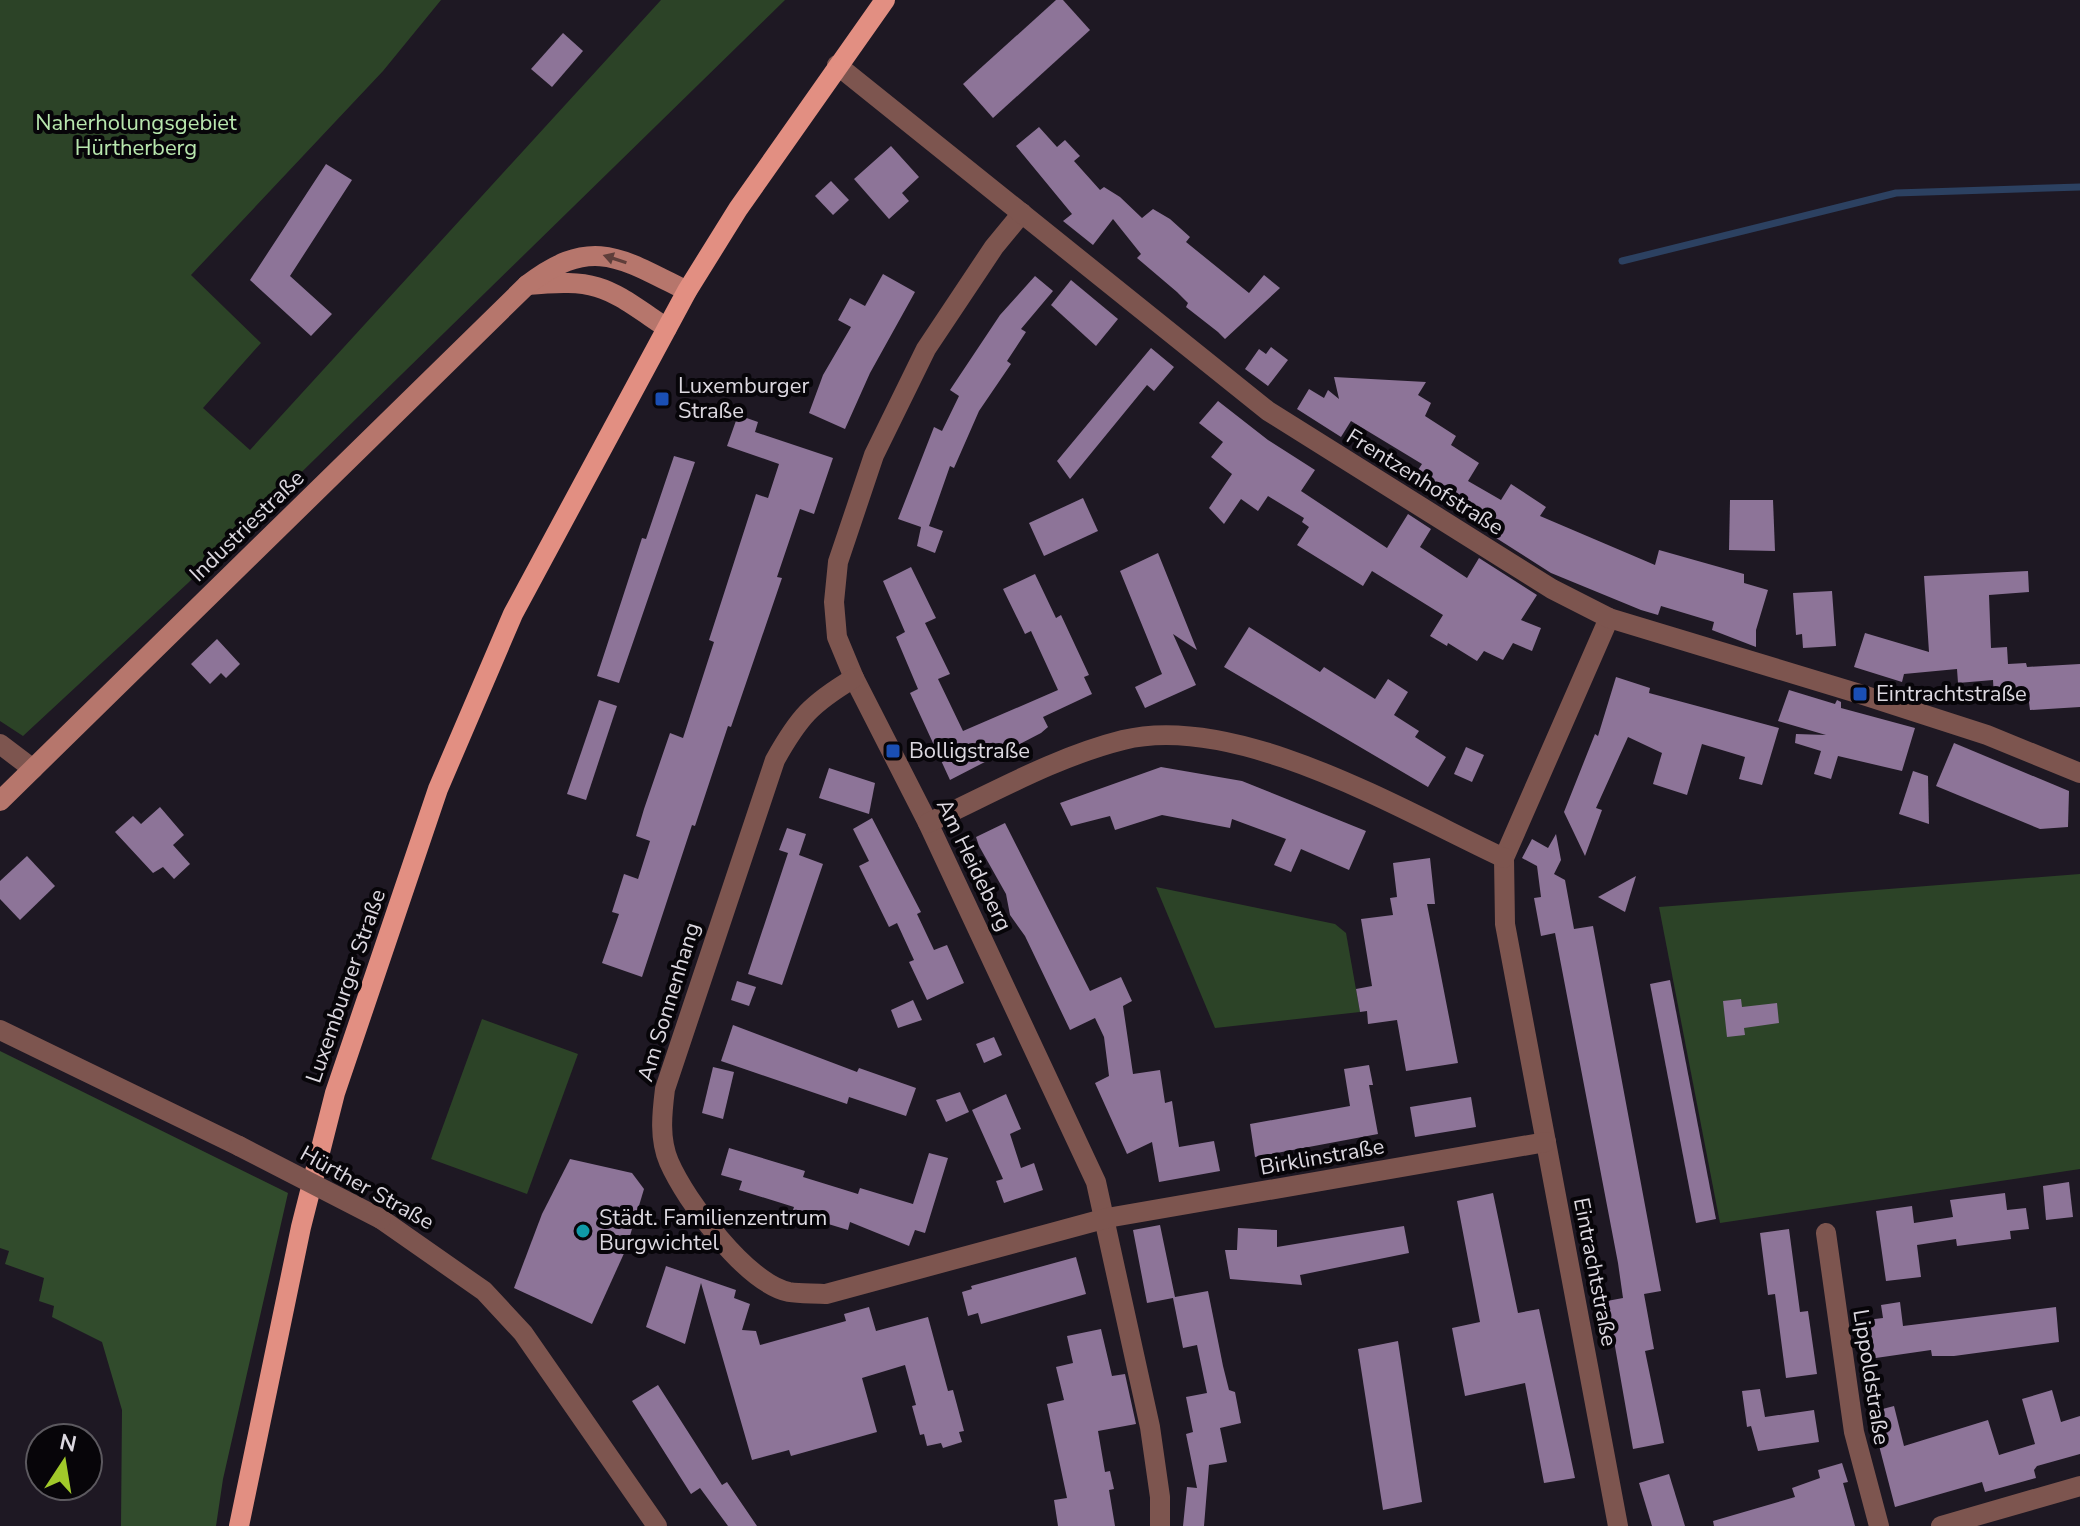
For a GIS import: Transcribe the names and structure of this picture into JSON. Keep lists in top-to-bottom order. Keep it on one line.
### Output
{"streets":{"main road":["Industriestraße","Luxemburger Straße"],"street":["Frentzenhofstraße","Am Heideberg","Am Sonnenhang","Birklinstraße","Hürther Straße","Eintrachtstraße","Lippoldstraße"]},"crossings":[["Frentzenhofstraße","Am Heideberg"],["Frentzenhofstraße","Luxemburger Straße"],["Frentzenhofstraße","Eintrachtstraße"],["Industriestraße","Luxemburger Straße"],["Am Heideberg","Am Sonnenhang"],["Am Heideberg","Birklinstraße"],["Am Sonnenhang","Birklinstraße"],["Birklinstraße","Eintrachtstraße"]],"parks":["Naherholungsgebiet Hürtherberg"],"places":{"transit":["Luxemburger Straße","Eintrachtstraße","Bolligstraße"],"other":["Städt. Familienzentrum Burgwichtel"]},"north":"top"}
